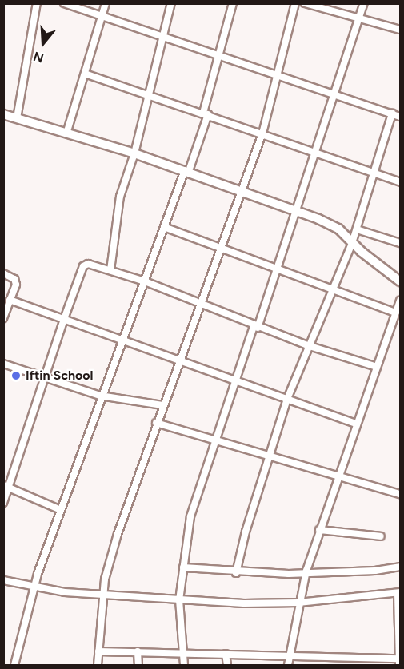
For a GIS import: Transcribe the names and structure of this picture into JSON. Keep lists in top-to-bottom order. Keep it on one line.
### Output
{"places":["Iftin School"],"north":"bottom"}
